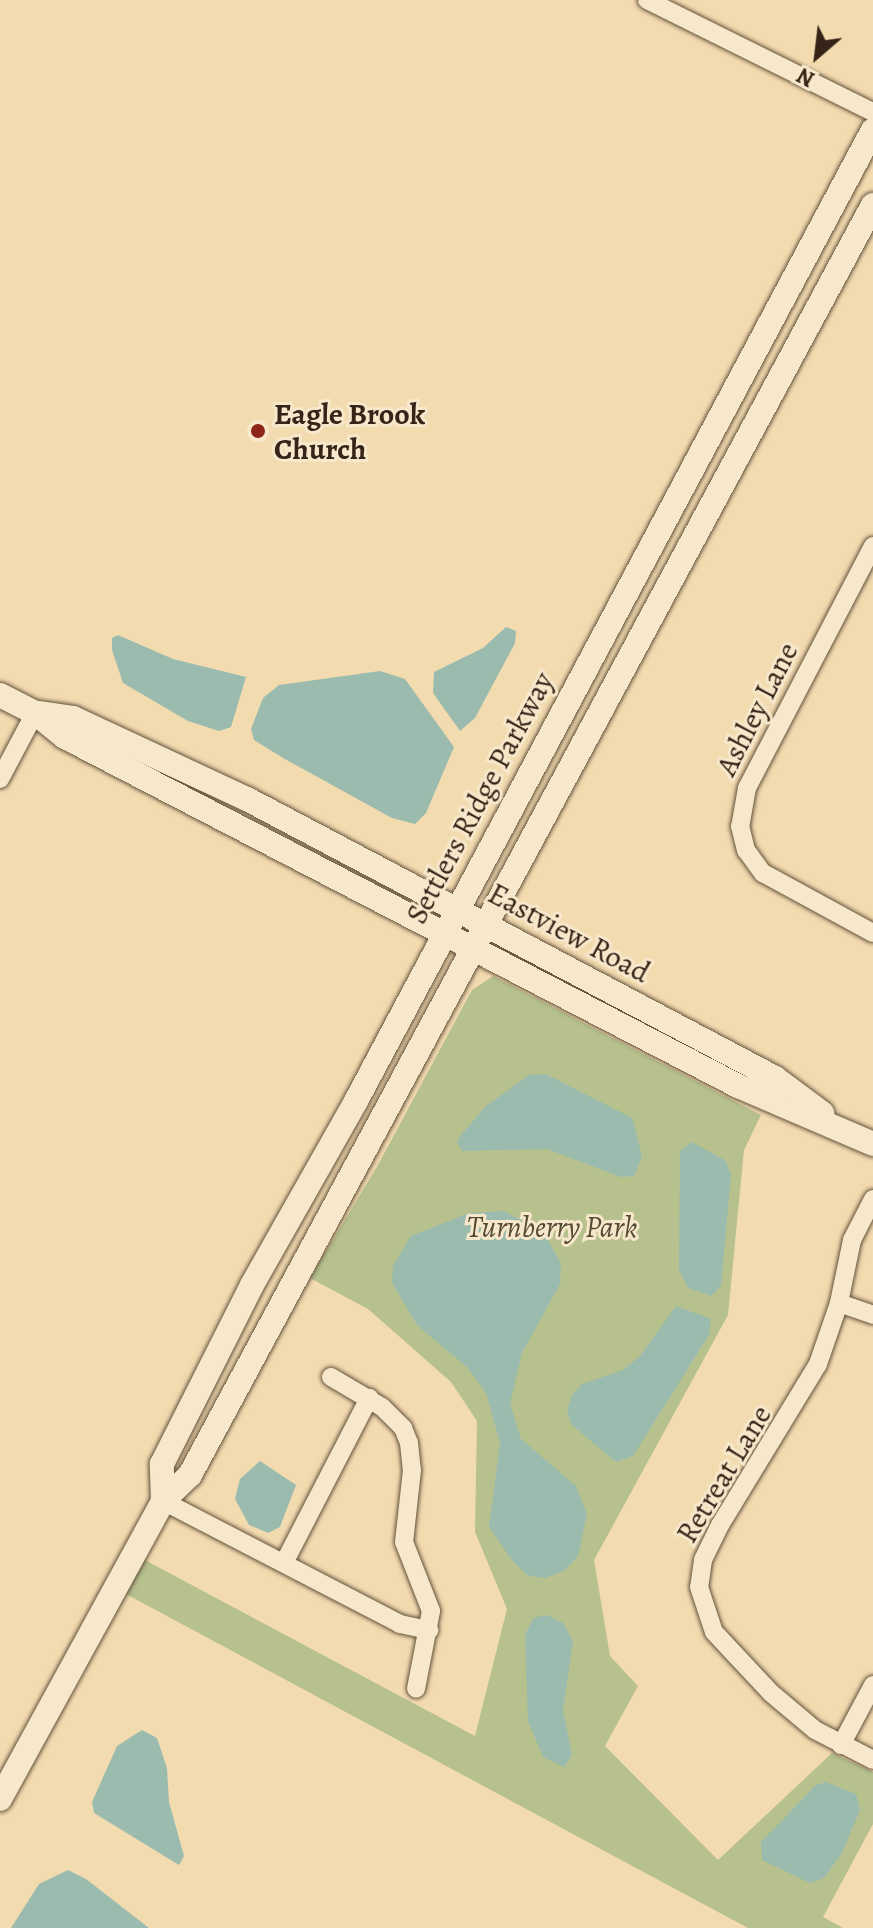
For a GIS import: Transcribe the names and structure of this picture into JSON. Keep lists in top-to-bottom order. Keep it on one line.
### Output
{"streets":{"street":["Ashley Lane","Settlers Ridge Parkway","Eastview Road","Retreat Lane"]},"crossings":[["Settlers Ridge Parkway","Eastview Road"]],"parks":["Turnberry Park"],"places":["Eagle Brook Church"],"north":"bottom left"}
